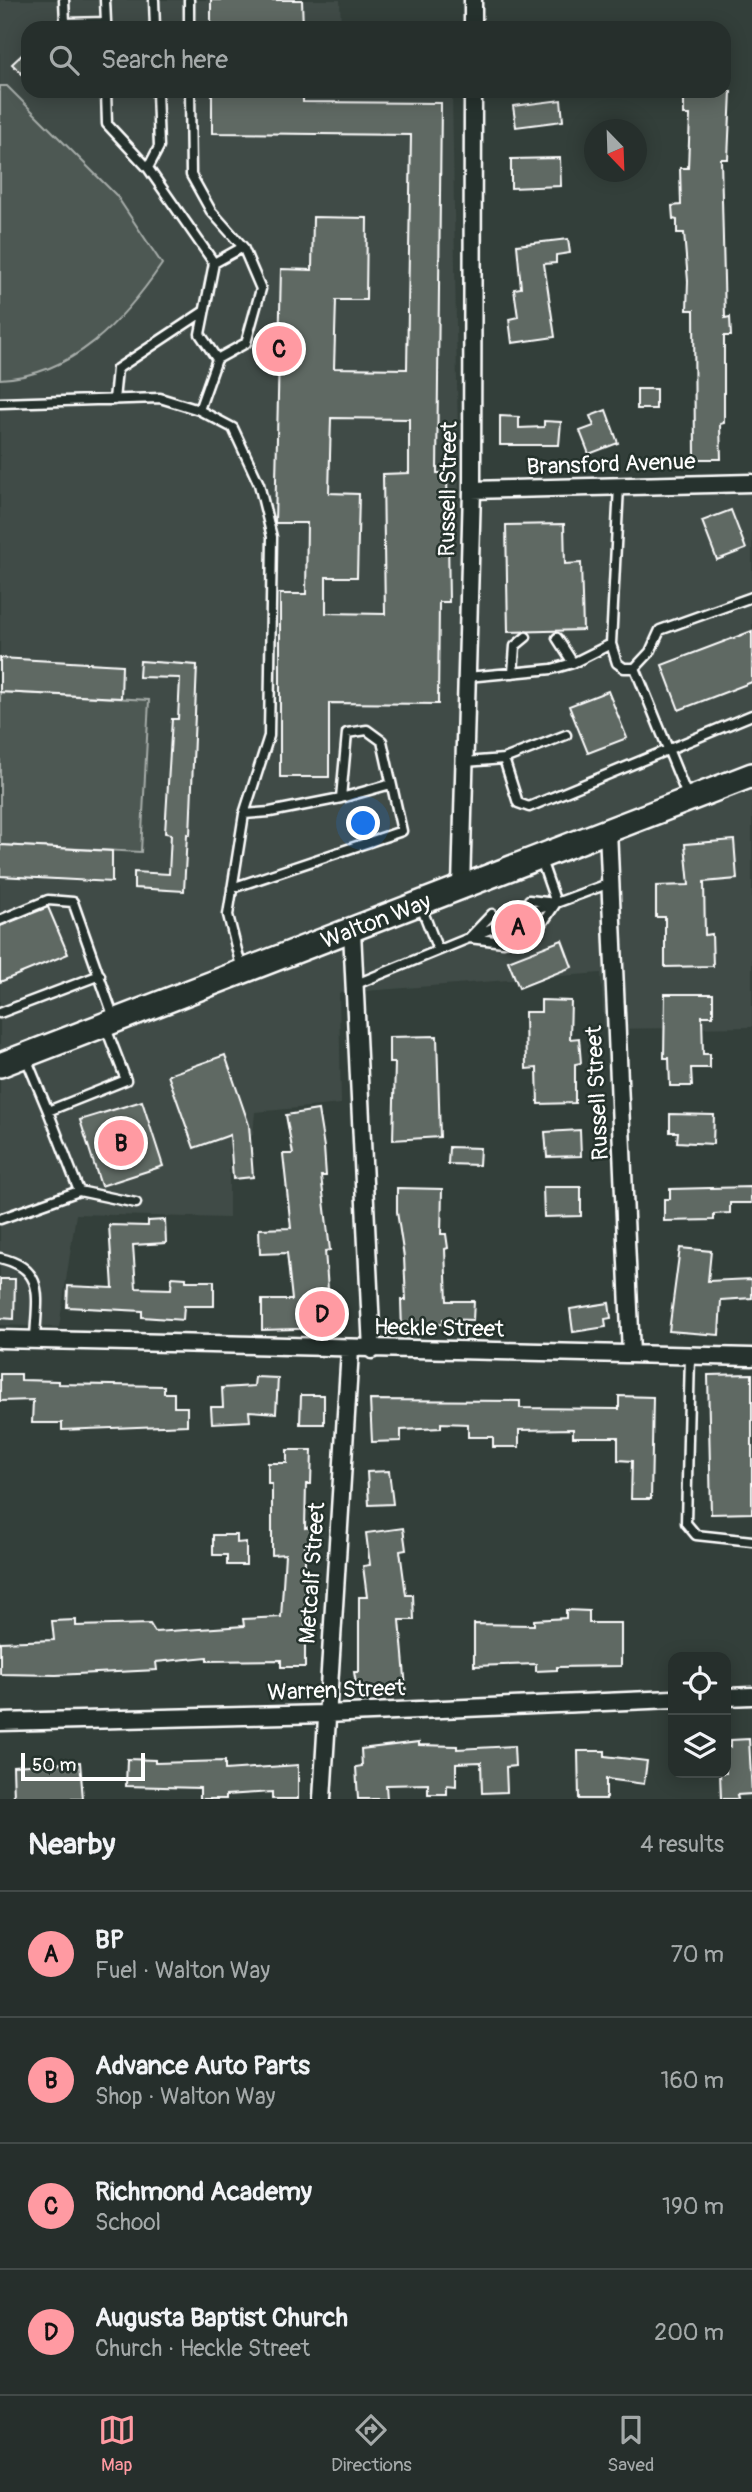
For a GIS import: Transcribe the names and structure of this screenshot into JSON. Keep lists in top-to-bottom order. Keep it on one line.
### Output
{"streets":{"main road":["Walton Way"],"street":["Bransford Avenue","Russell Street","Heckle Street","Metcalf Street","Warren Street"]},"crossings":[["Bransford Avenue","Russell Street"],["Russell Street","Walton Way"],["Russell Street","Heckle Street"],["Heckle Street","Metcalf Street"],["Metcalf Street","Warren Street"]],"scale_bar":"50 m","north":"bottom right","page":{"search":"Search here","pins":["C","A","B","D"],"scale":"50 m","heading":["Nearby","4 results"],"list":[{"mark":"A","name":"BP","note":"Fuel · Walton Way","value":"70 m"},{"mark":"B","name":"Advance Auto Parts","note":"Shop · Walton Way","value":"160 m"},{"mark":"C","name":"Richmond Academy","note":"School","value":"190 m"},{"mark":"D","name":"Augusta Baptist Church","note":"Church · Heckle Street","value":"200 m"}],"nav":["Map","Directions","Saved"]}}
